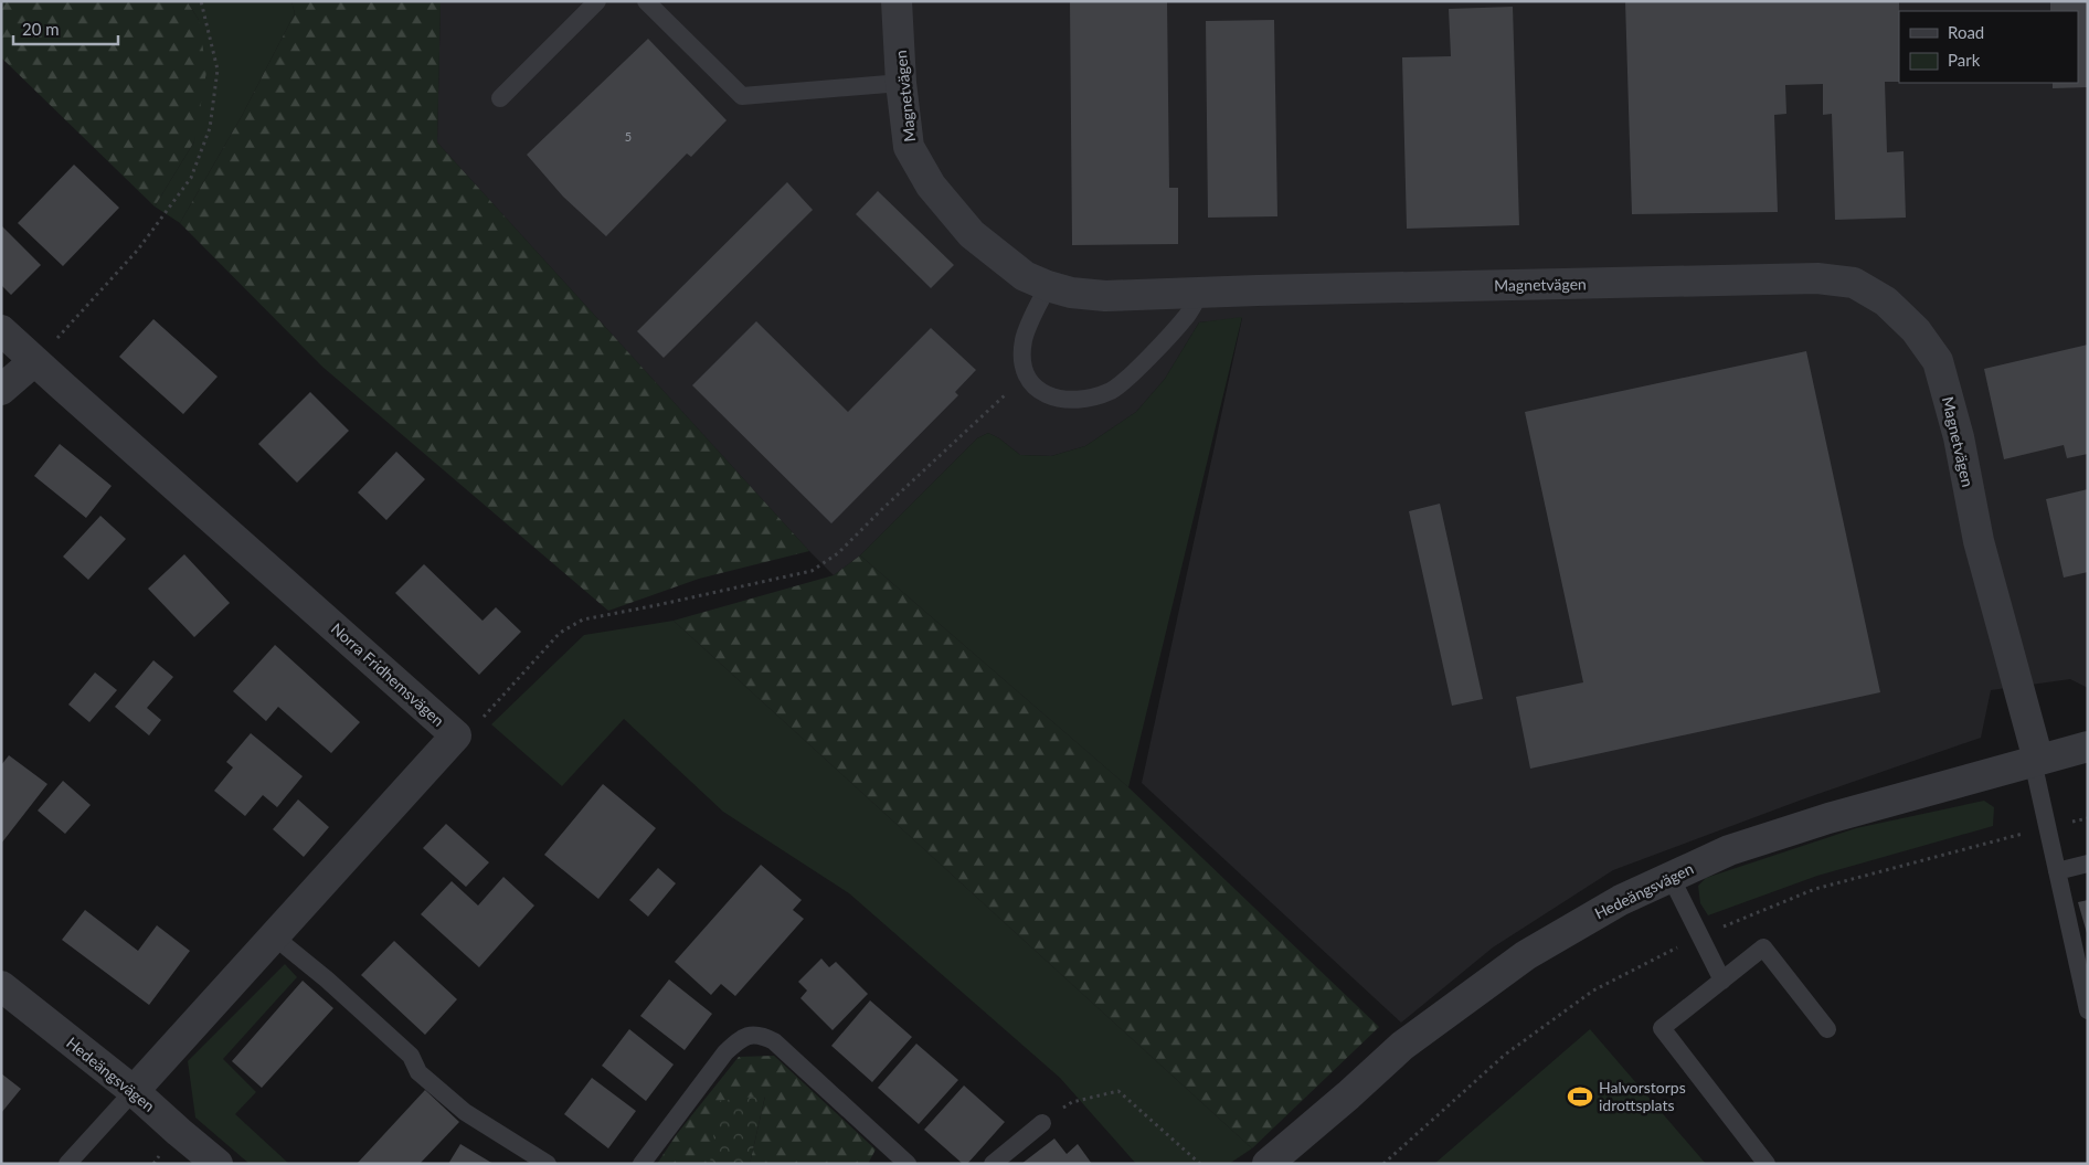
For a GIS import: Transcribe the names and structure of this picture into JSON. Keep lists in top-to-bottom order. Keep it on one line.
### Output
{"streets":{"street":["Magnetvägen","Norra Fridhemsvägen","Hedeängsvägen"]},"crossings":[["Magnetvägen","Hedeängsvägen"],["Norra Fridhemsvägen","Hedeängsvägen"]],"places":{"sports":["Halvorstorps idrottsplats"]},"house_numbers":["5"],"legend":["Road","Park"],"scale_bar":"20 m"}
